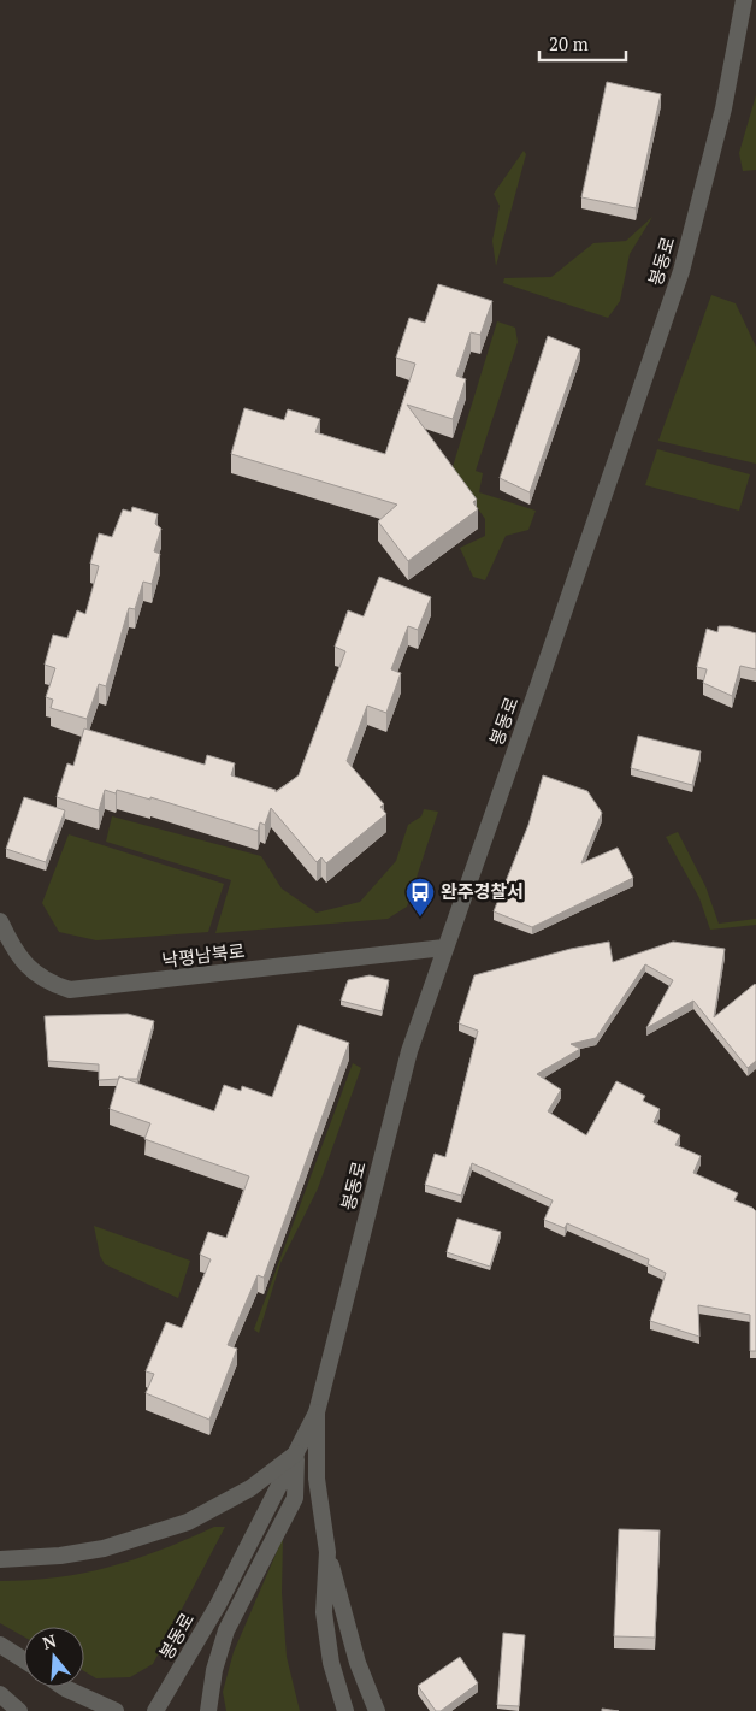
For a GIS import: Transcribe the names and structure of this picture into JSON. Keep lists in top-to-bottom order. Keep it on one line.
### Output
{"streets":{"street":["봉동로","낙평남북로"]},"crossings":[["봉동로","낙평남북로"]],"places":{"bus stop":["완주경찰서"]},"scale_bar":"20 m","north":"top"}
